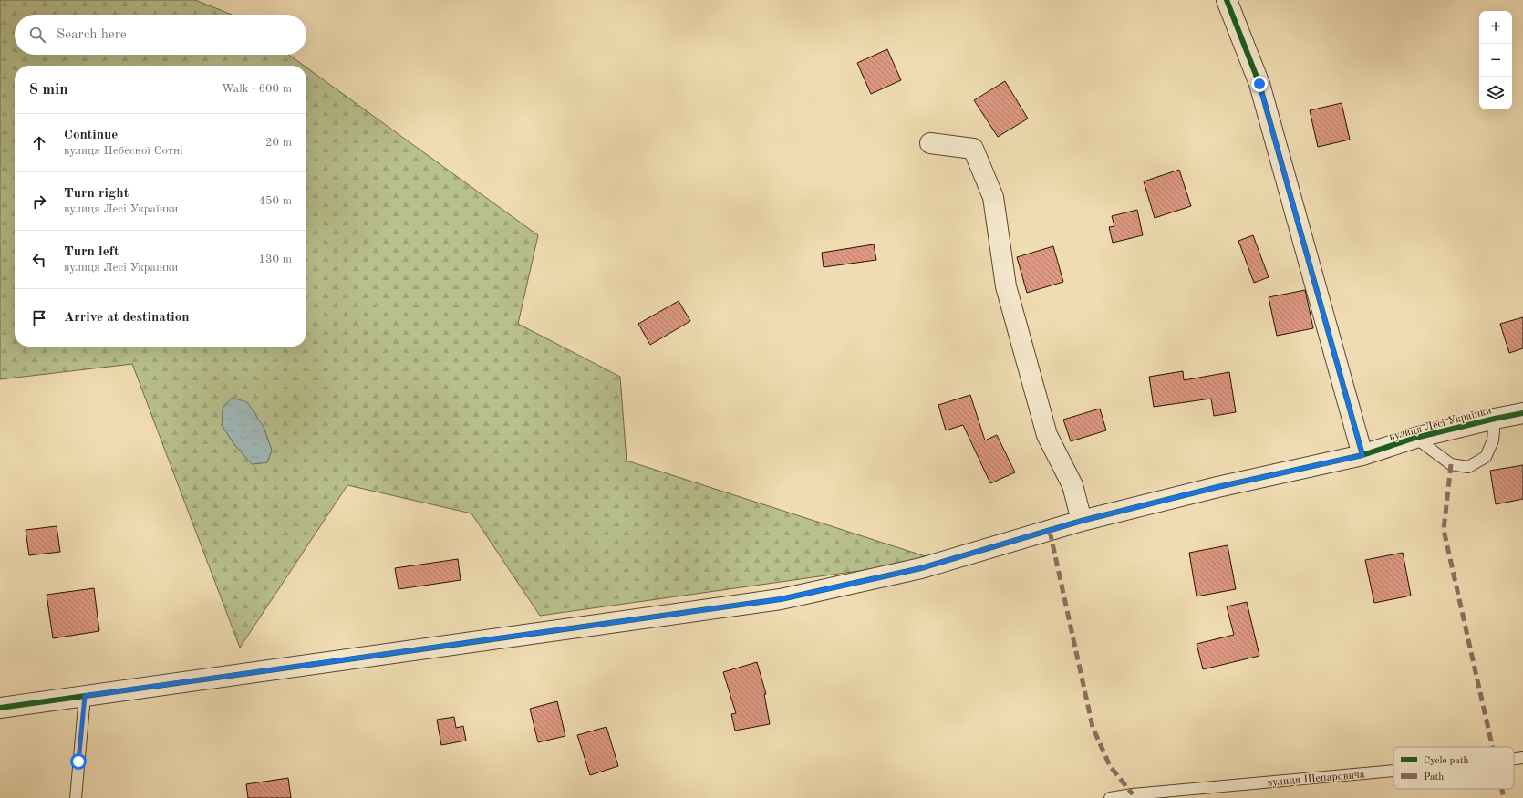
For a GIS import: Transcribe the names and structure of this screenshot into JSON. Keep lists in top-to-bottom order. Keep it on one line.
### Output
{"streets":{"street":["вулиця Лесі Українки"],"lane":["вулиця Шепаровича"]},"legend":["Cycle path","Path"],"page":{"map_buttons":["+","−"],"search":"Search here","heading":["8 min","Walk · 600 m"],"list":[["Continue","вулиця Небесної Сотні","20 m"],["Turn right","вулиця Лесі Українки","450 m"],["Turn left","вулиця Лесі Українки","130 m"],"Arrive at destination"]}}
